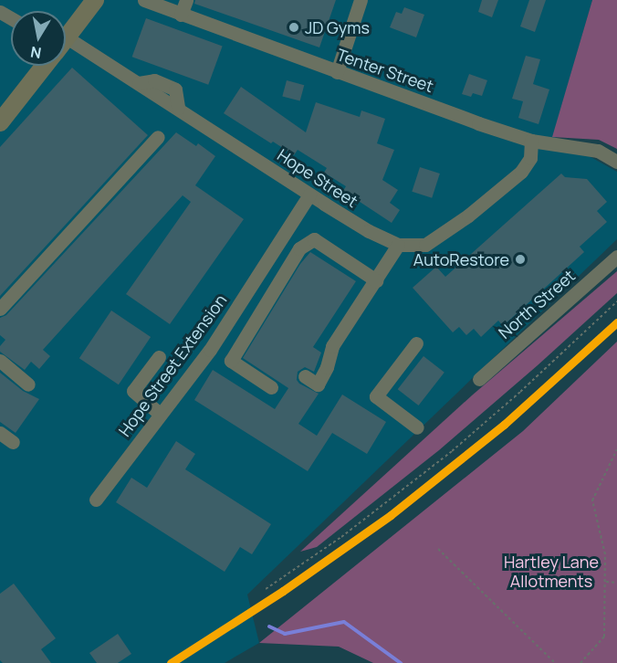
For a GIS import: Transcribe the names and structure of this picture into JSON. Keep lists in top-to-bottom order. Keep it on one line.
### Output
{"streets":{"street":["Tenter Street","Hope Street","North Street","Hope Street Extension"]},"crossings":[["Tenter Street","Hope Street"],["Hope Street","Hope Street Extension"]],"parks":["Hartley Lane Allotments"],"places":["JD Gyms","AutoRestore"],"north":"bottom"}
